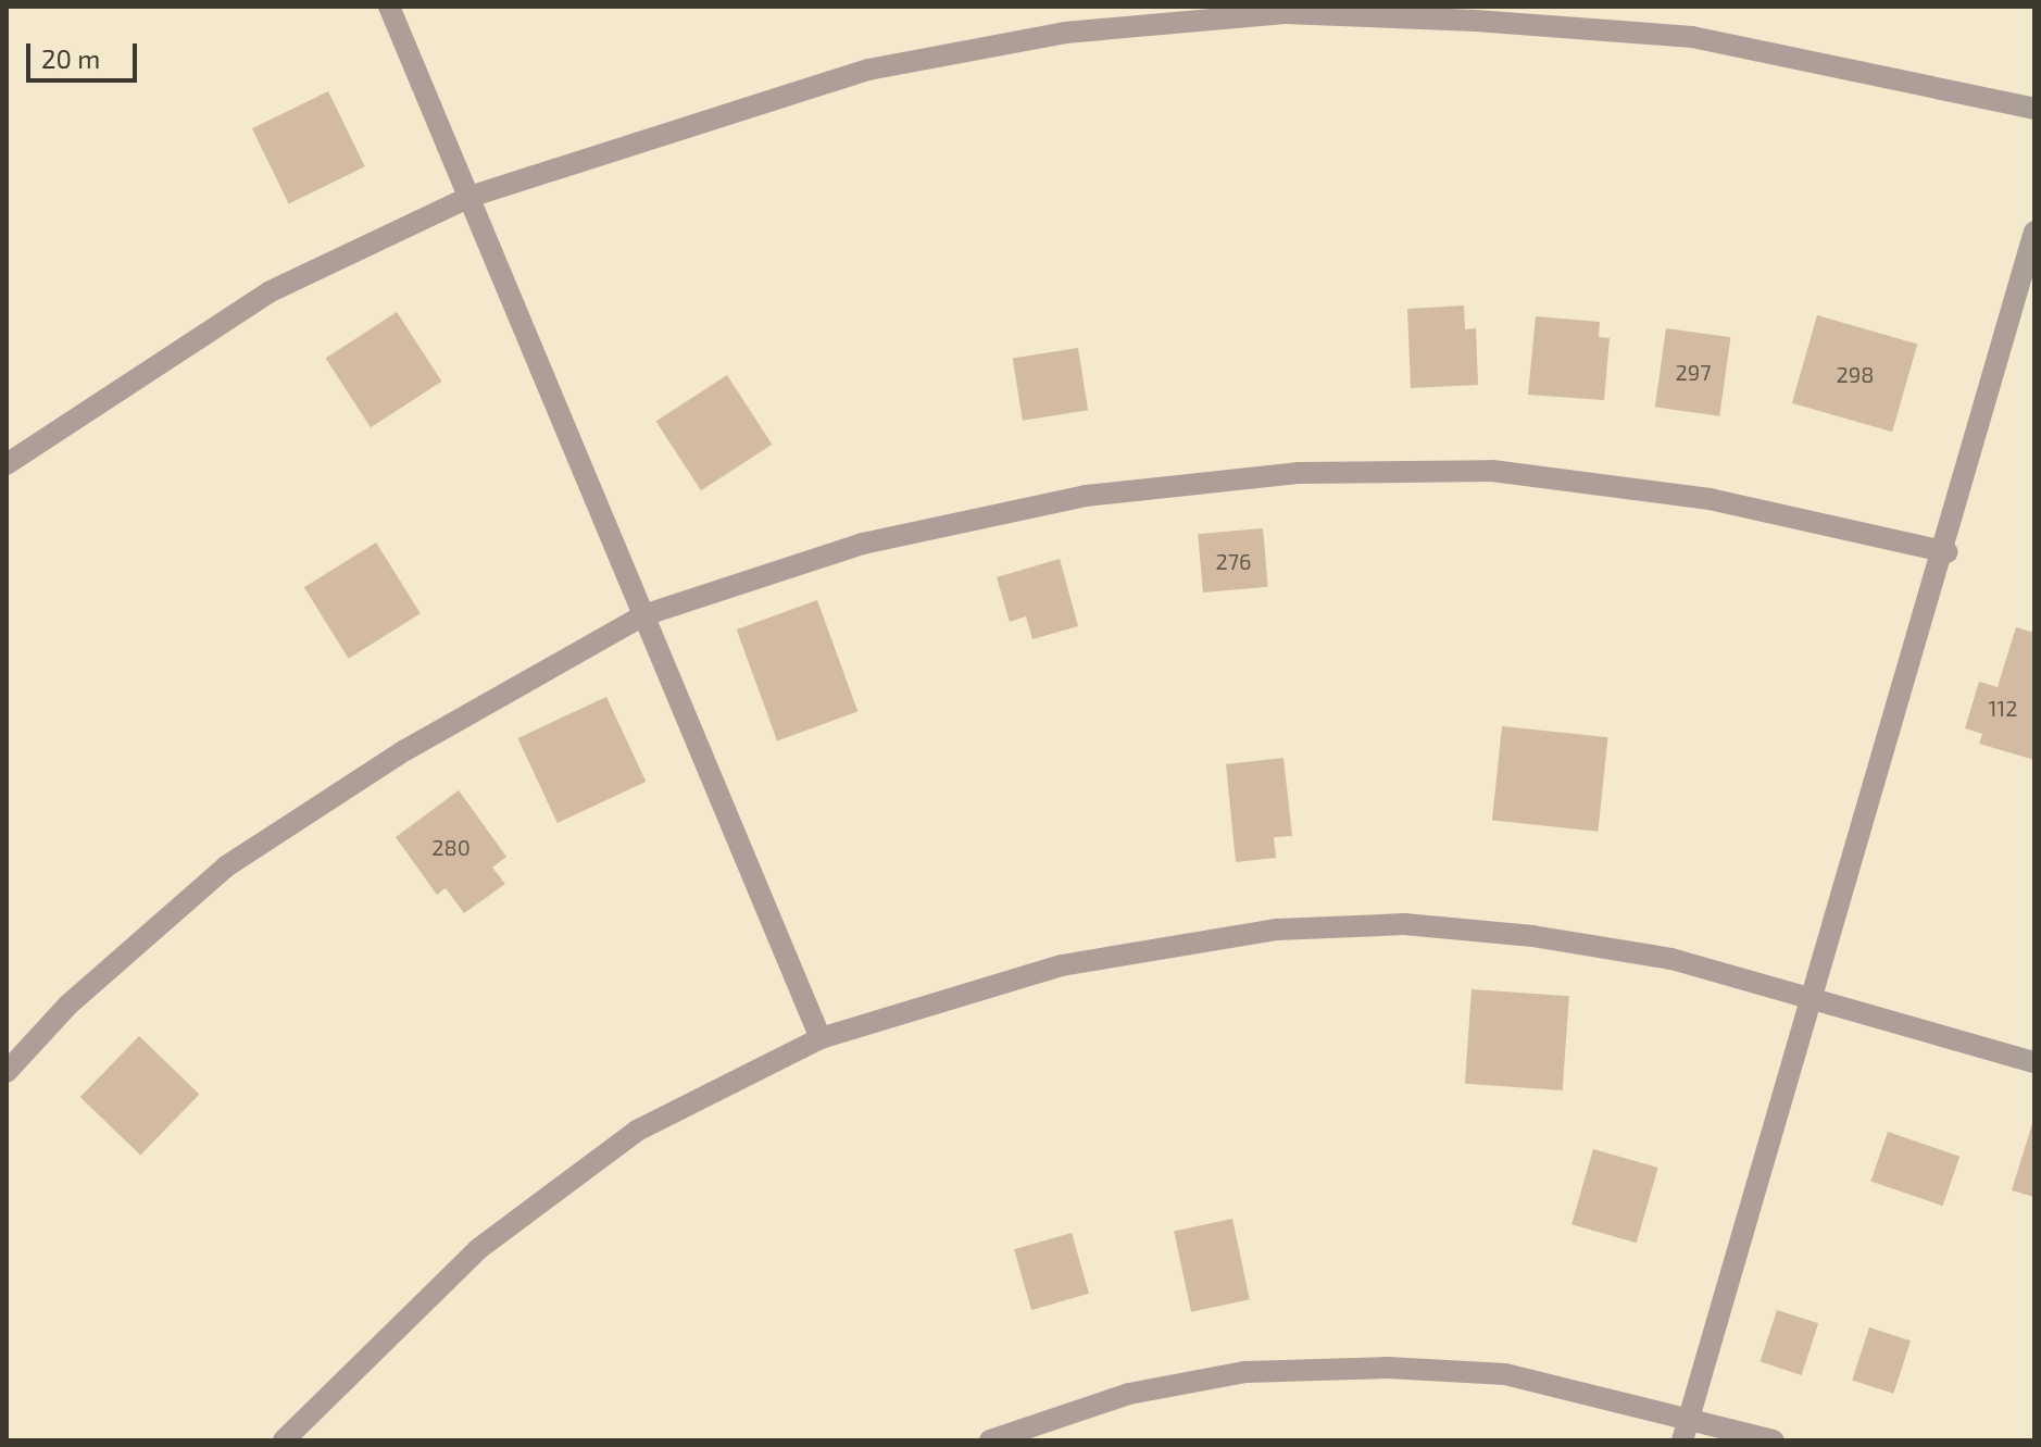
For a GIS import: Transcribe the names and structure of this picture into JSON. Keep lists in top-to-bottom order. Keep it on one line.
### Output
{"house_numbers":["297","298","276","112","280"],"scale_bar":"20 m"}
